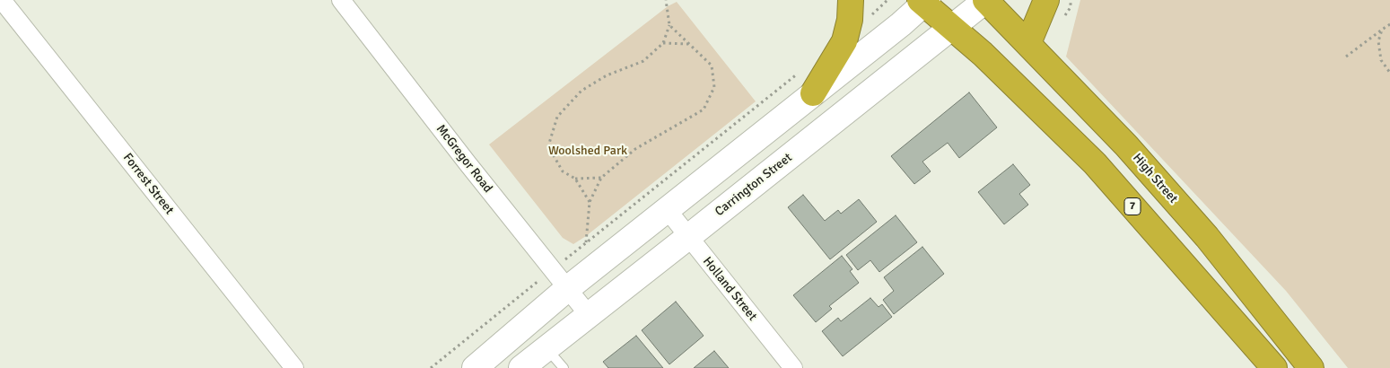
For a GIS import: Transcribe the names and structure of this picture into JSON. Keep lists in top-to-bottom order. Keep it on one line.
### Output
{"streets":{"highway":["High Street","7"],"main road":["Carrington Street"],"street":["McGregor Road","Forrest Street","Holland Street"]},"crossings":[["McGregor Road","Carrington Street"],["High Street","Carrington Street"],["Carrington Street","7"],["Carrington Street","Holland Street"]],"parks":["Woolshed Park"]}
